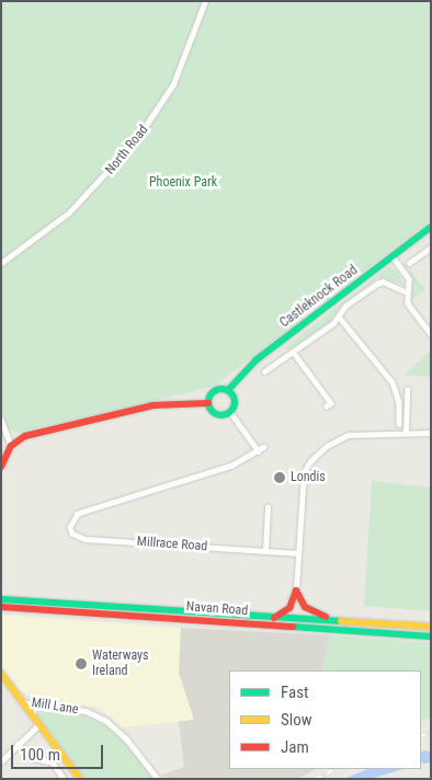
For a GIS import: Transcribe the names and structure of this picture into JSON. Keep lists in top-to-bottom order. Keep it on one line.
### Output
{"streets":{"main road":["Castleknock Road","Navan Road"],"street":["North Road","Millrace Road","Mill Lane"]},"parks":["Phoenix Park"],"places":["Londis","Waterways Ireland"],"legend":["Fast","Slow","Jam"],"scale_bar":"100 m"}
